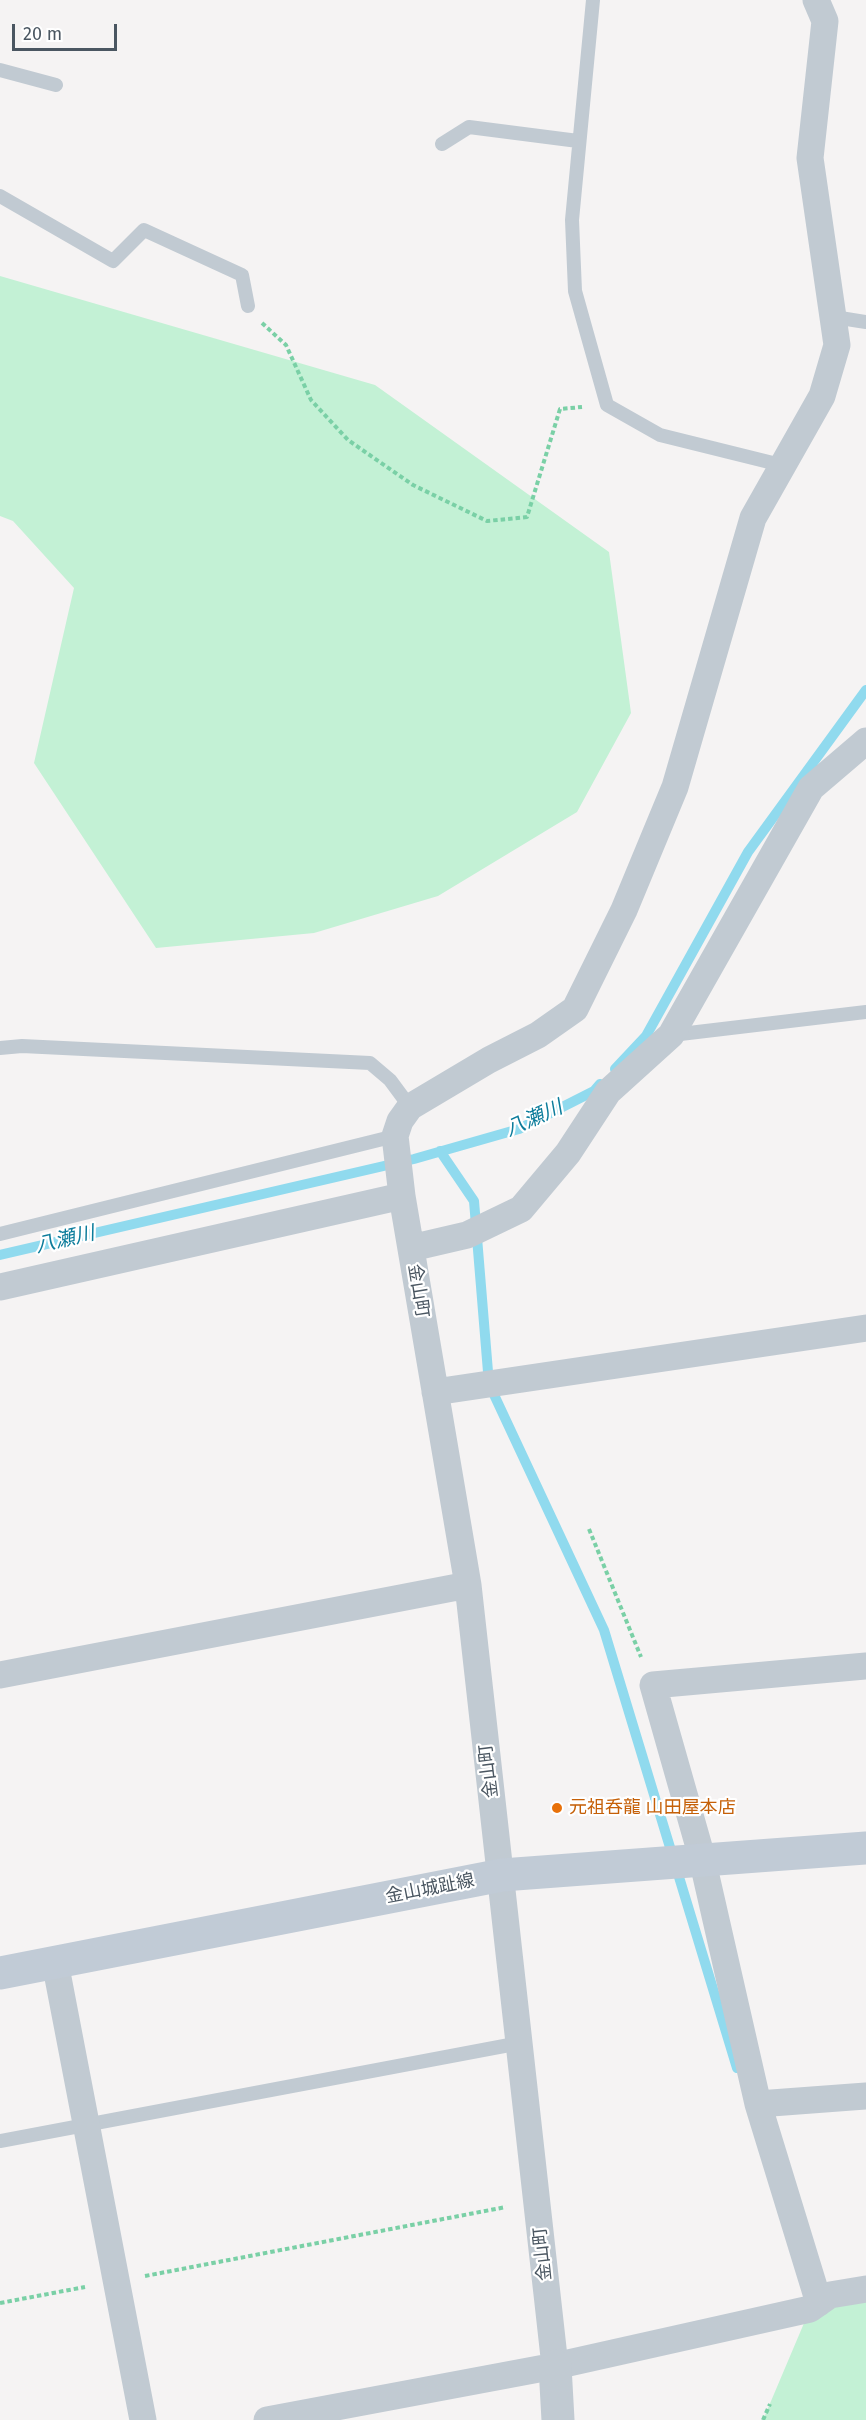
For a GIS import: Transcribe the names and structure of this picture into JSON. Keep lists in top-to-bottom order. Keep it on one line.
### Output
{"streets":{"main road":["金山城趾線"],"street":["金山町"]},"crossings":[["金山町","金山城趾線"]],"water":["八瀬川"],"places":["元祖呑龍 山田屋本店"],"scale_bar":"20 m"}
